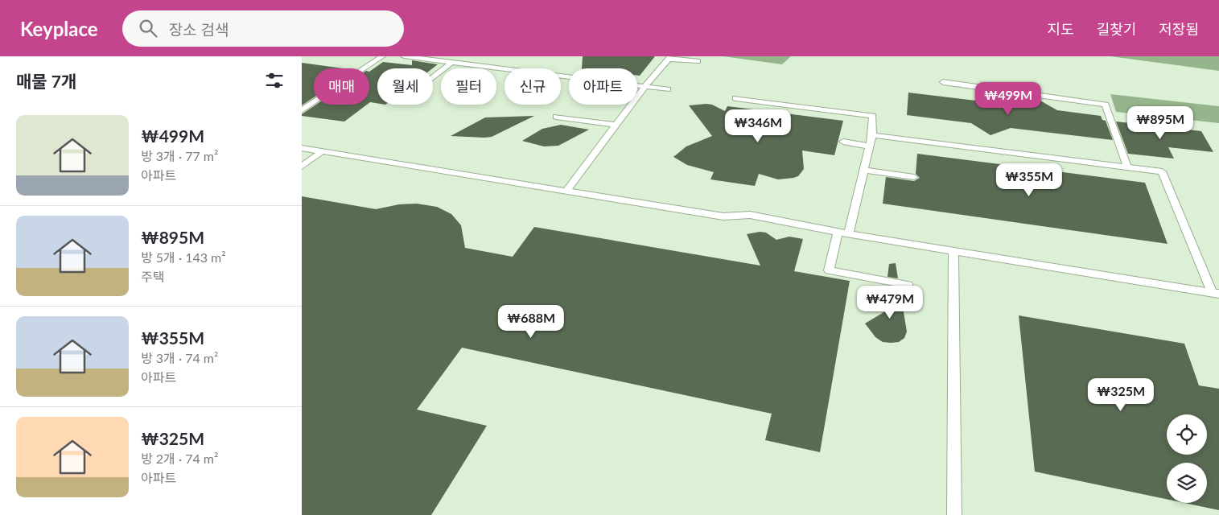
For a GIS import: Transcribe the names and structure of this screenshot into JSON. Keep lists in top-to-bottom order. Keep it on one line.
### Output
{"page":{"header":"Keyplace","search":"장소 검색","nav":["지도","길찾기","저장됨"],"heading":"매물 7개","chip":["매매","월세","필터","신규","아파트"],"price":["₩499M","₩895M","₩346M","₩355M","₩479M","₩688M","₩325M"],"list":[{"name":"₩499M","note":"방 3개 · 77 m² · 아파트"},{"name":"₩895M","note":"방 5개 · 143 m² · 주택"},{"name":"₩355M","note":"방 3개 · 74 m² · 아파트"},{"name":"₩325M","note":"방 2개 · 74 m² · 아파트"}]}}
